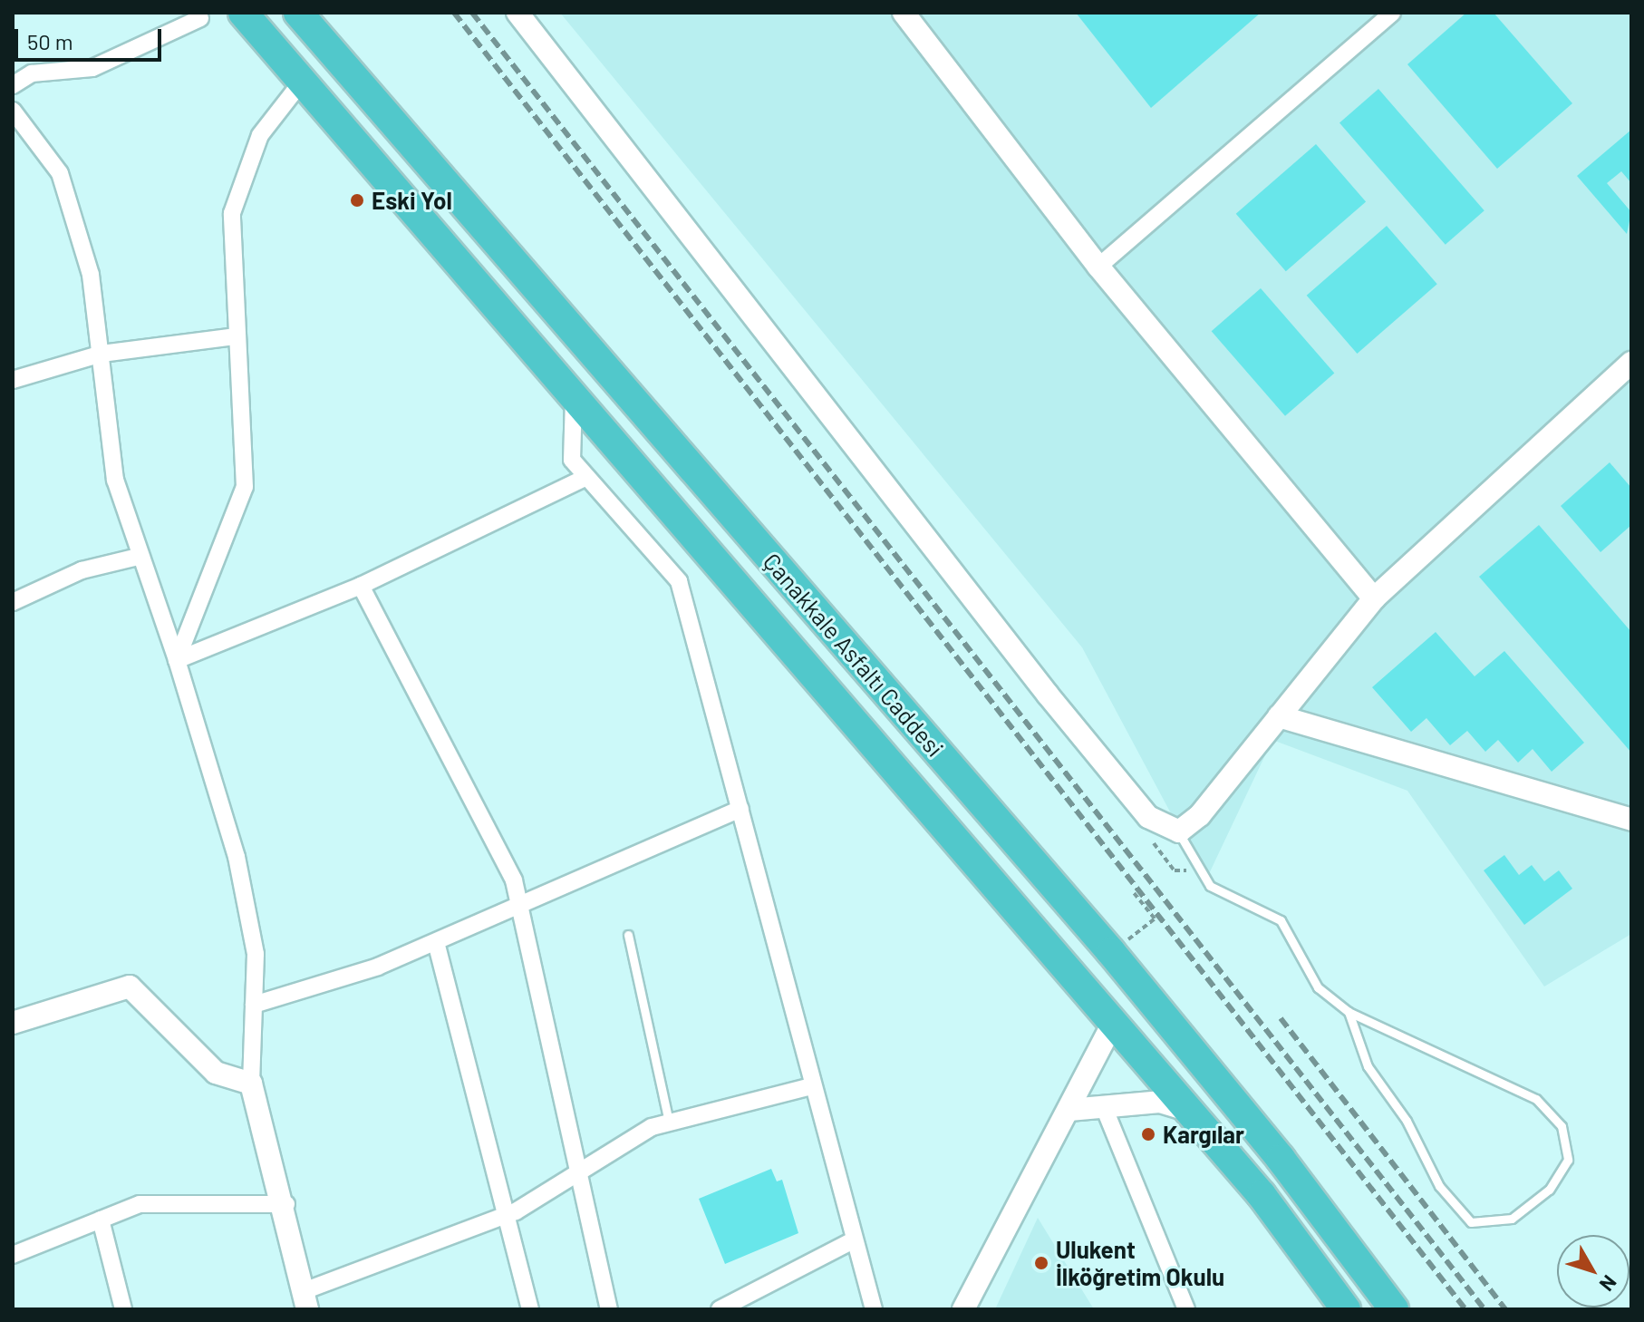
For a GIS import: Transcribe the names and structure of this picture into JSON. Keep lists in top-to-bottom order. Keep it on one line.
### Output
{"streets":{"highway":["Çanakkale Asfaltı Caddesi"]},"places":["Eski Yol","Kargılar","Ulukent İlköğretim Okulu"],"scale_bar":"50 m","north":"bottom right"}
